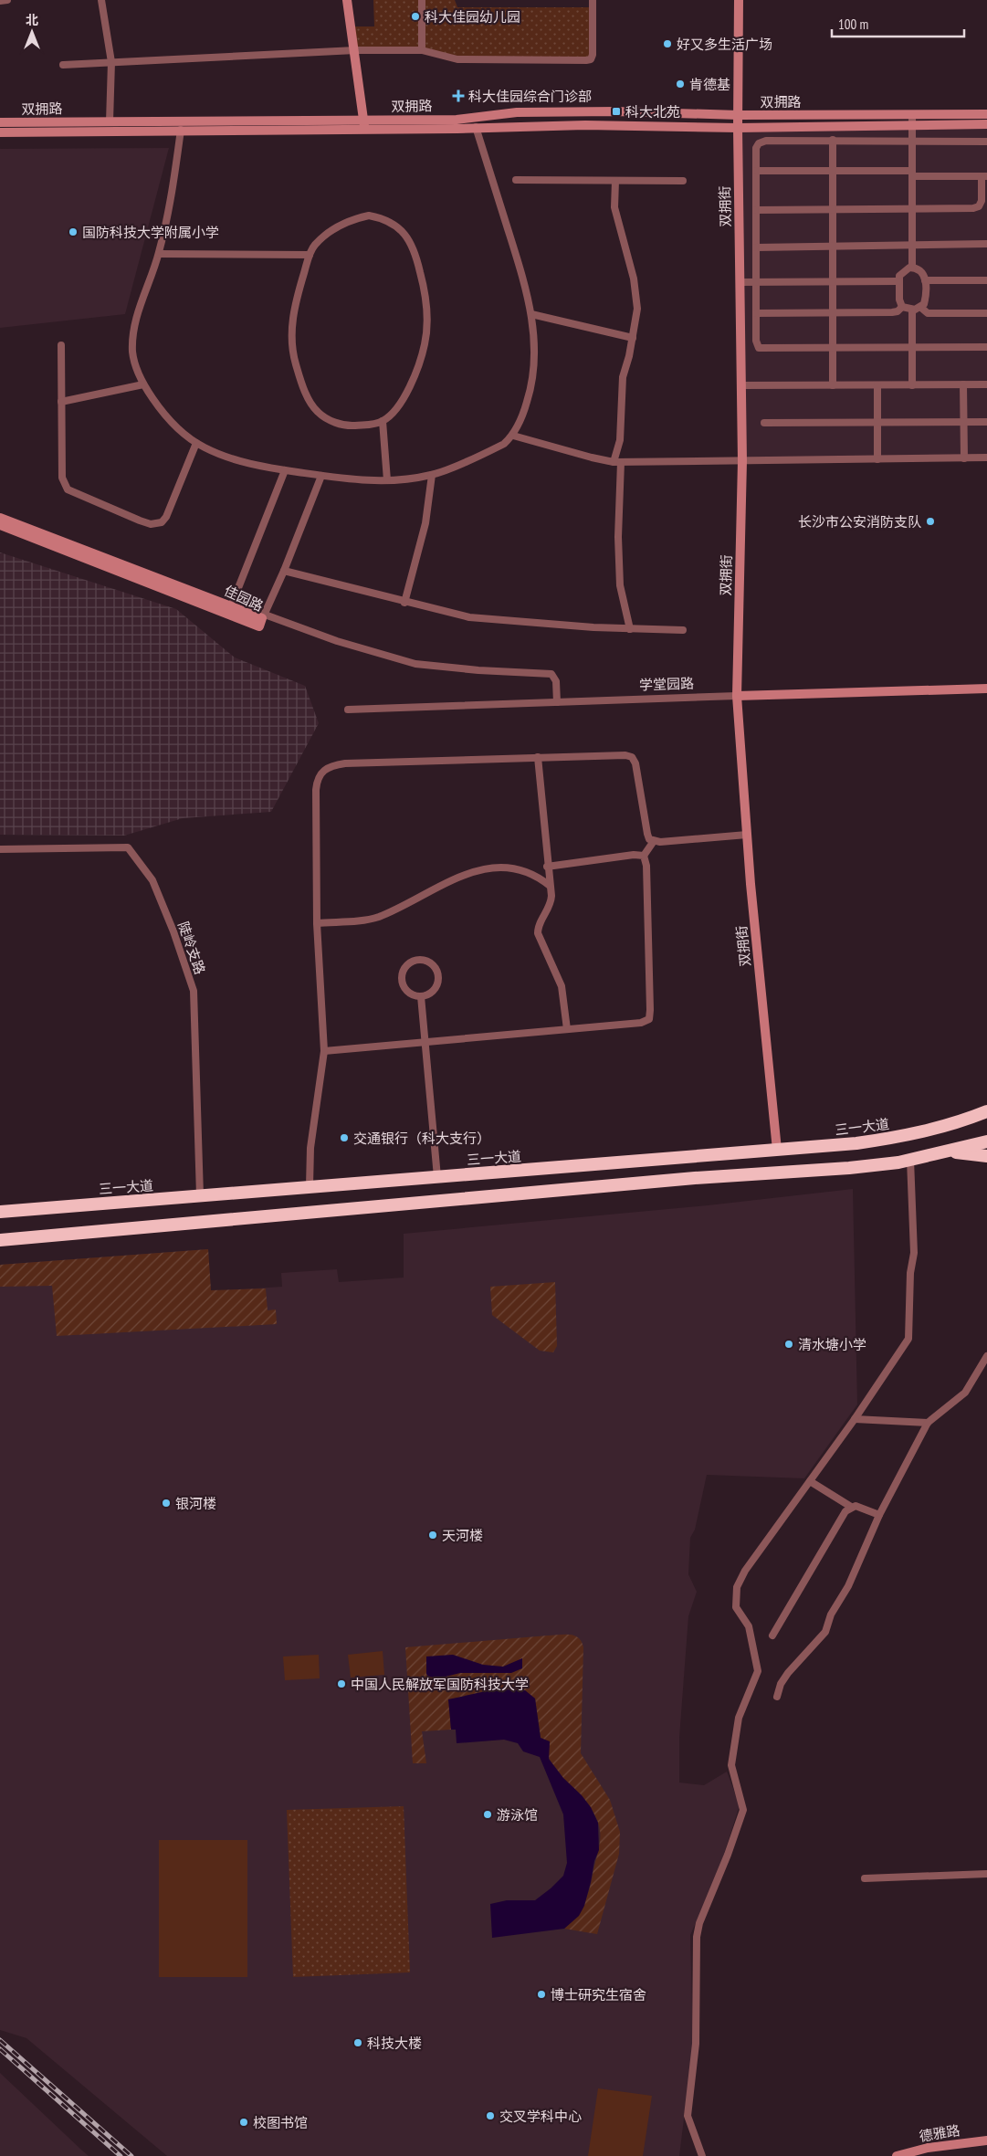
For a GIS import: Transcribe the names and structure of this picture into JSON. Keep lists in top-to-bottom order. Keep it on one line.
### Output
{"streets":{"highway":["三一大道"],"street":["双拥路","双拥街","佳园路","学堂园路","陡岭支路","德雅路"]},"crossings":[["双拥路","双拥街"],["双拥街","学堂园路"],["双拥街","三一大道"],["陡岭支路","三一大道"]],"places":{"other":["科大佳园幼儿园","好又多生活广场","肯德基","国防科技大学附属小学","长沙市公安消防支队","交通银行（科大支行）","清水塘小学","银河楼","天河楼","中国人民解放军国防科技大学","游泳馆","博士研究生宿舍","科技大楼","交叉学科中心","校图书馆"],"health":["科大佳园综合门诊部"],"transit":["科大北苑"]},"scale_bar":"100 m","north":"top"}
